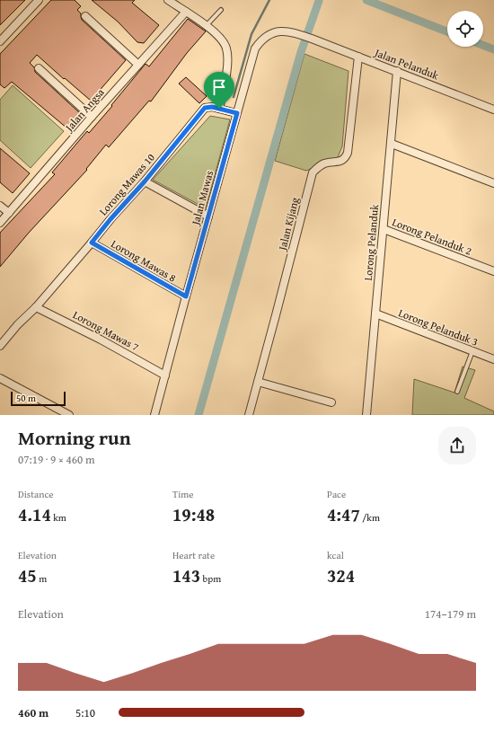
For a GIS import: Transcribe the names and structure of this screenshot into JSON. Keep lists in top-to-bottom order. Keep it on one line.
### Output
{"streets":{"street":["Jalan Pelanduk","Jalan Angsa","Lorong Mawas 10","Jalan Mawas","Jalan Kijang","Lorong Pelanduk 2","Lorong Pelanduk","Lorong Mawas 8","Lorong Pelanduk 3","Lorong Mawas 7"]},"crossings":[["Jalan Pelanduk","Jalan Mawas"],["Jalan Pelanduk","Jalan Kijang"],["Jalan Pelanduk","Lorong Pelanduk"],["Lorong Mawas 10","Jalan Mawas"],["Lorong Mawas 10","Lorong Mawas 8"],["Lorong Mawas 10","Lorong Mawas 7"],["Jalan Mawas","Lorong Mawas 8"],["Jalan Mawas","Lorong Mawas 7"],["Lorong Pelanduk 2","Lorong Pelanduk"],["Lorong Pelanduk","Lorong Pelanduk 3"]],"scale_bar":"50 m","page":{"scale":"50 m","heading":["Morning run","07:19 · 9 × 460 m"],"stats":[["Distance","4.14 km"],["Time","19:48"],["Pace","4:47 /km"],["Elevation","45 m"],["Heart rate","143 bpm"],["kcal","324"]],"chart":["Elevation","174–179 m"],"list":[{"name":"460 m","note":"5:10"}]}}
